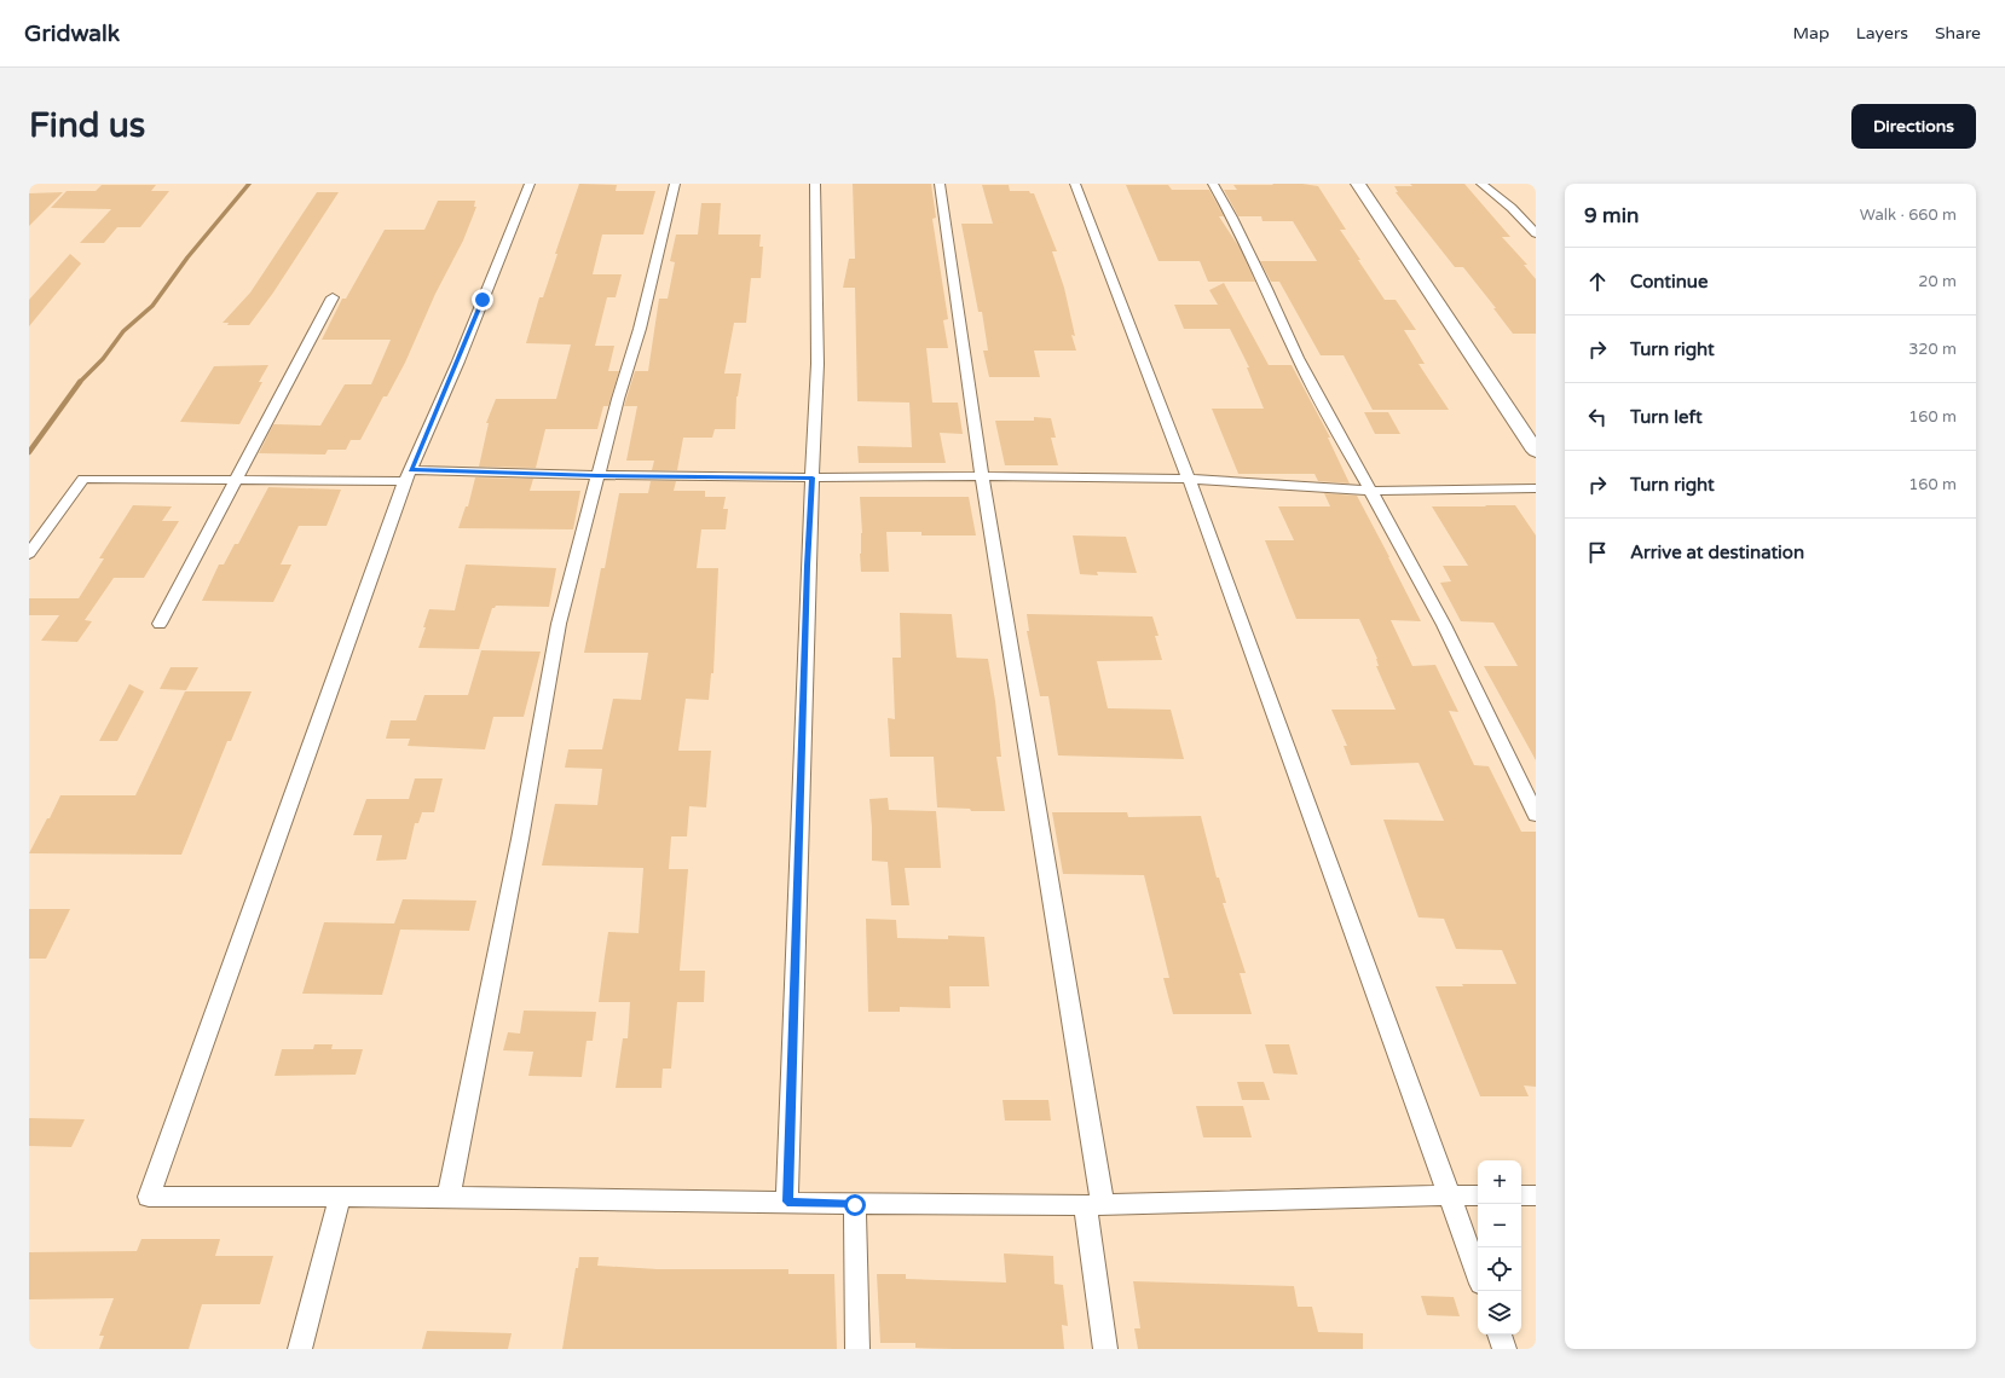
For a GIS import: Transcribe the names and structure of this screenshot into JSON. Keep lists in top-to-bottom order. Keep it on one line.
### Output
{"page":{"header":"Gridwalk","nav":["Map","Layers","Share"],"buttons":"Directions","title":"Find us","heading":["9 min","Walk · 660 m"],"list":[["Continue","20 m"],["Turn right","320 m"],["Turn left","160 m"],["Turn right","160 m"],"Arrive at destination"],"map_buttons":["+","−"]}}
